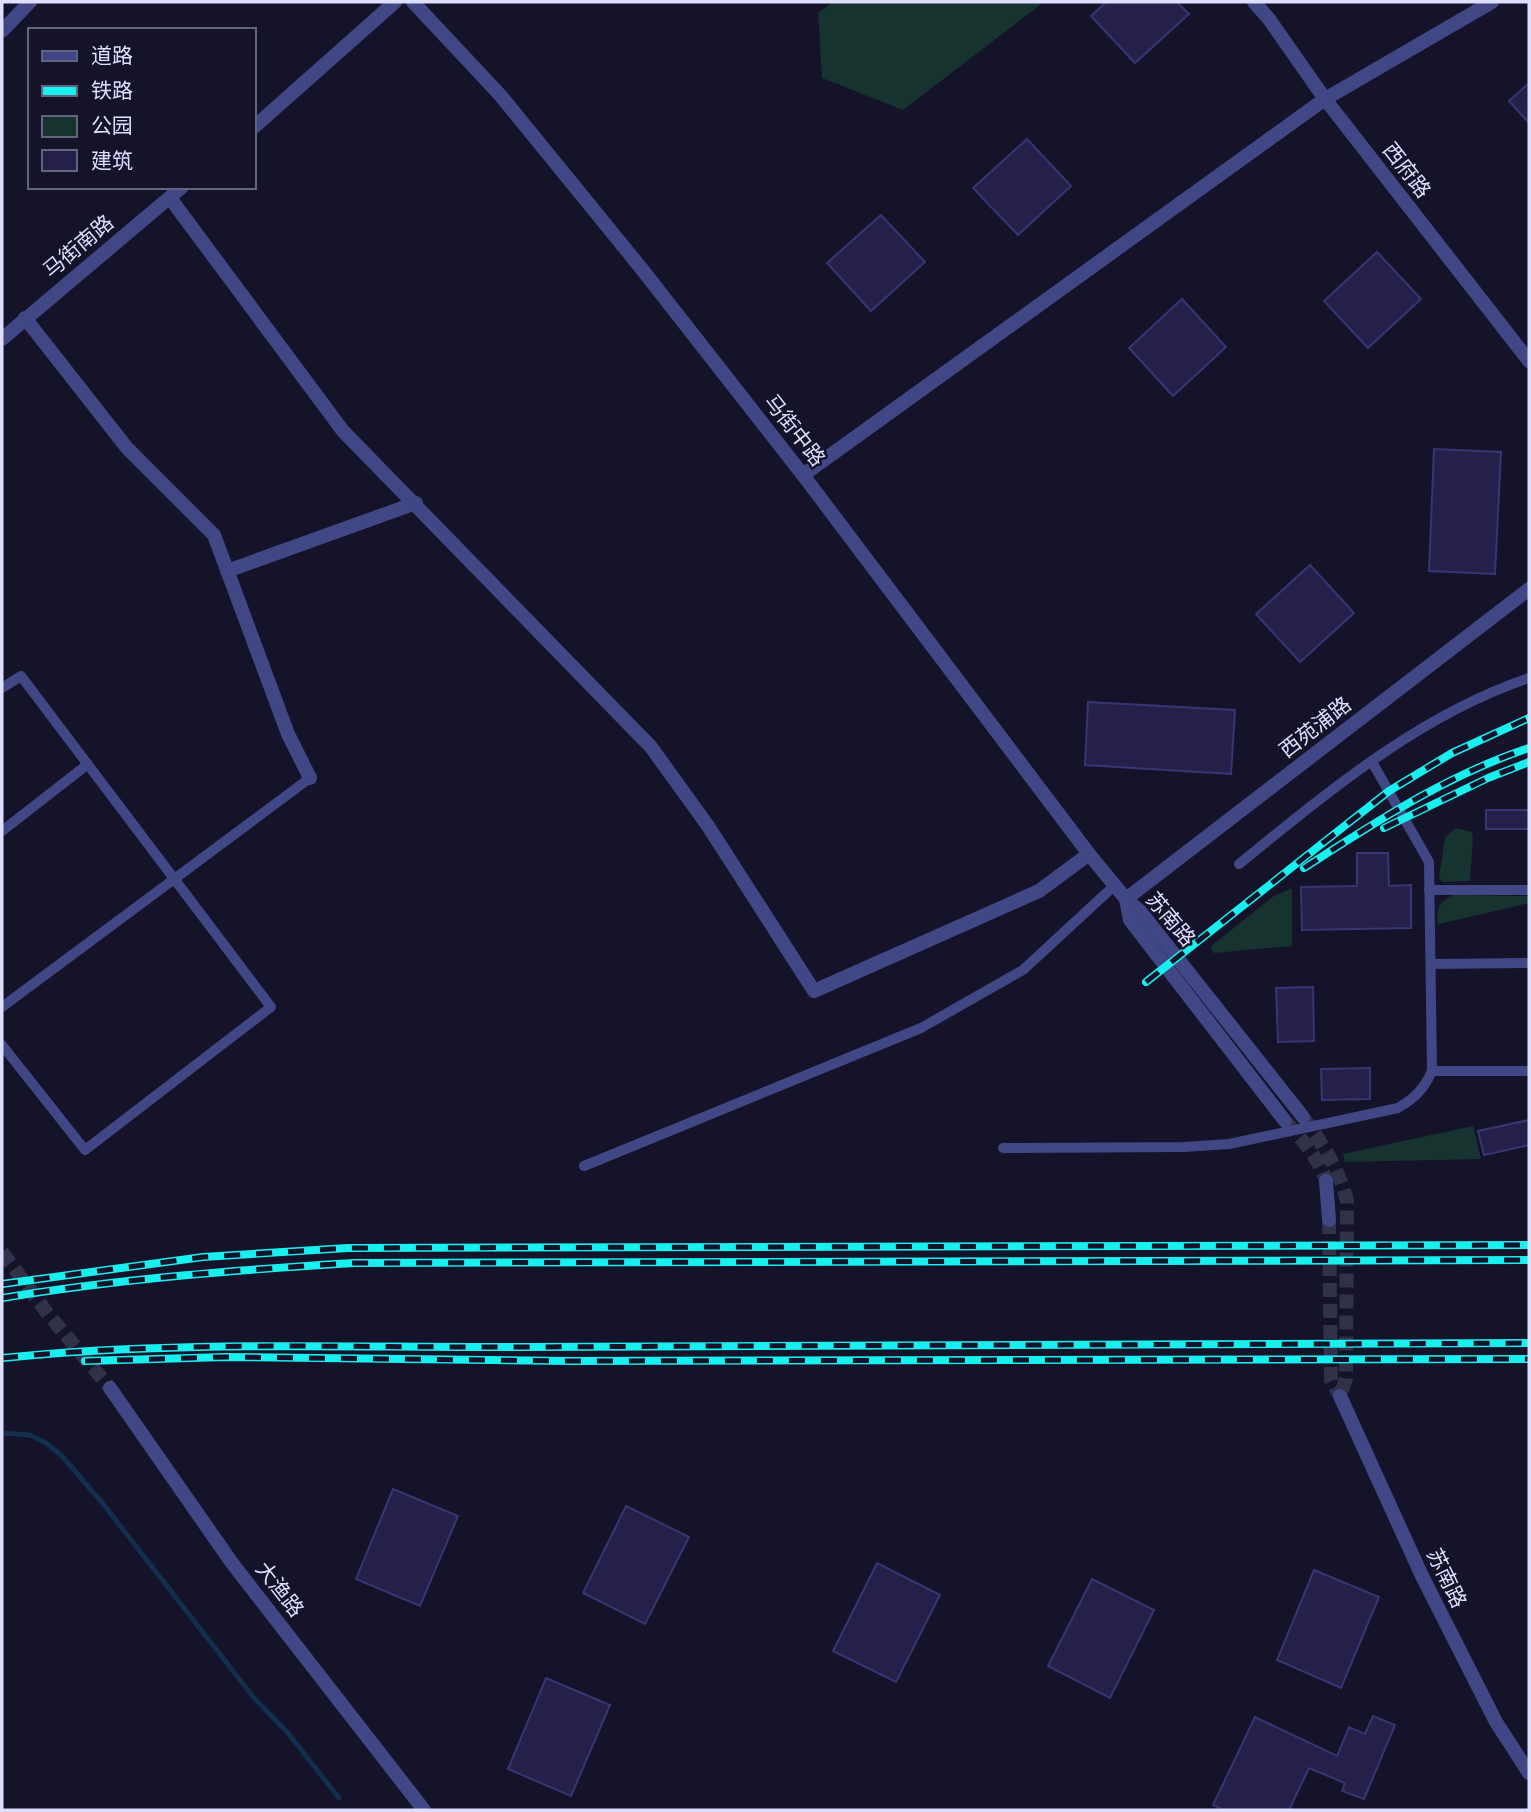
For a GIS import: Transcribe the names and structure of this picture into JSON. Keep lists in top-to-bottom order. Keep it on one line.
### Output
{"streets":{"street":["西府路","马街南路","马街中路","西苑浦路","苏南路","大渔路"]},"crossings":[["马街中路","西苑浦路"],["马街中路","苏南路"],["西苑浦路","苏南路"]],"legend":["道路","铁路","公园","建筑"]}
